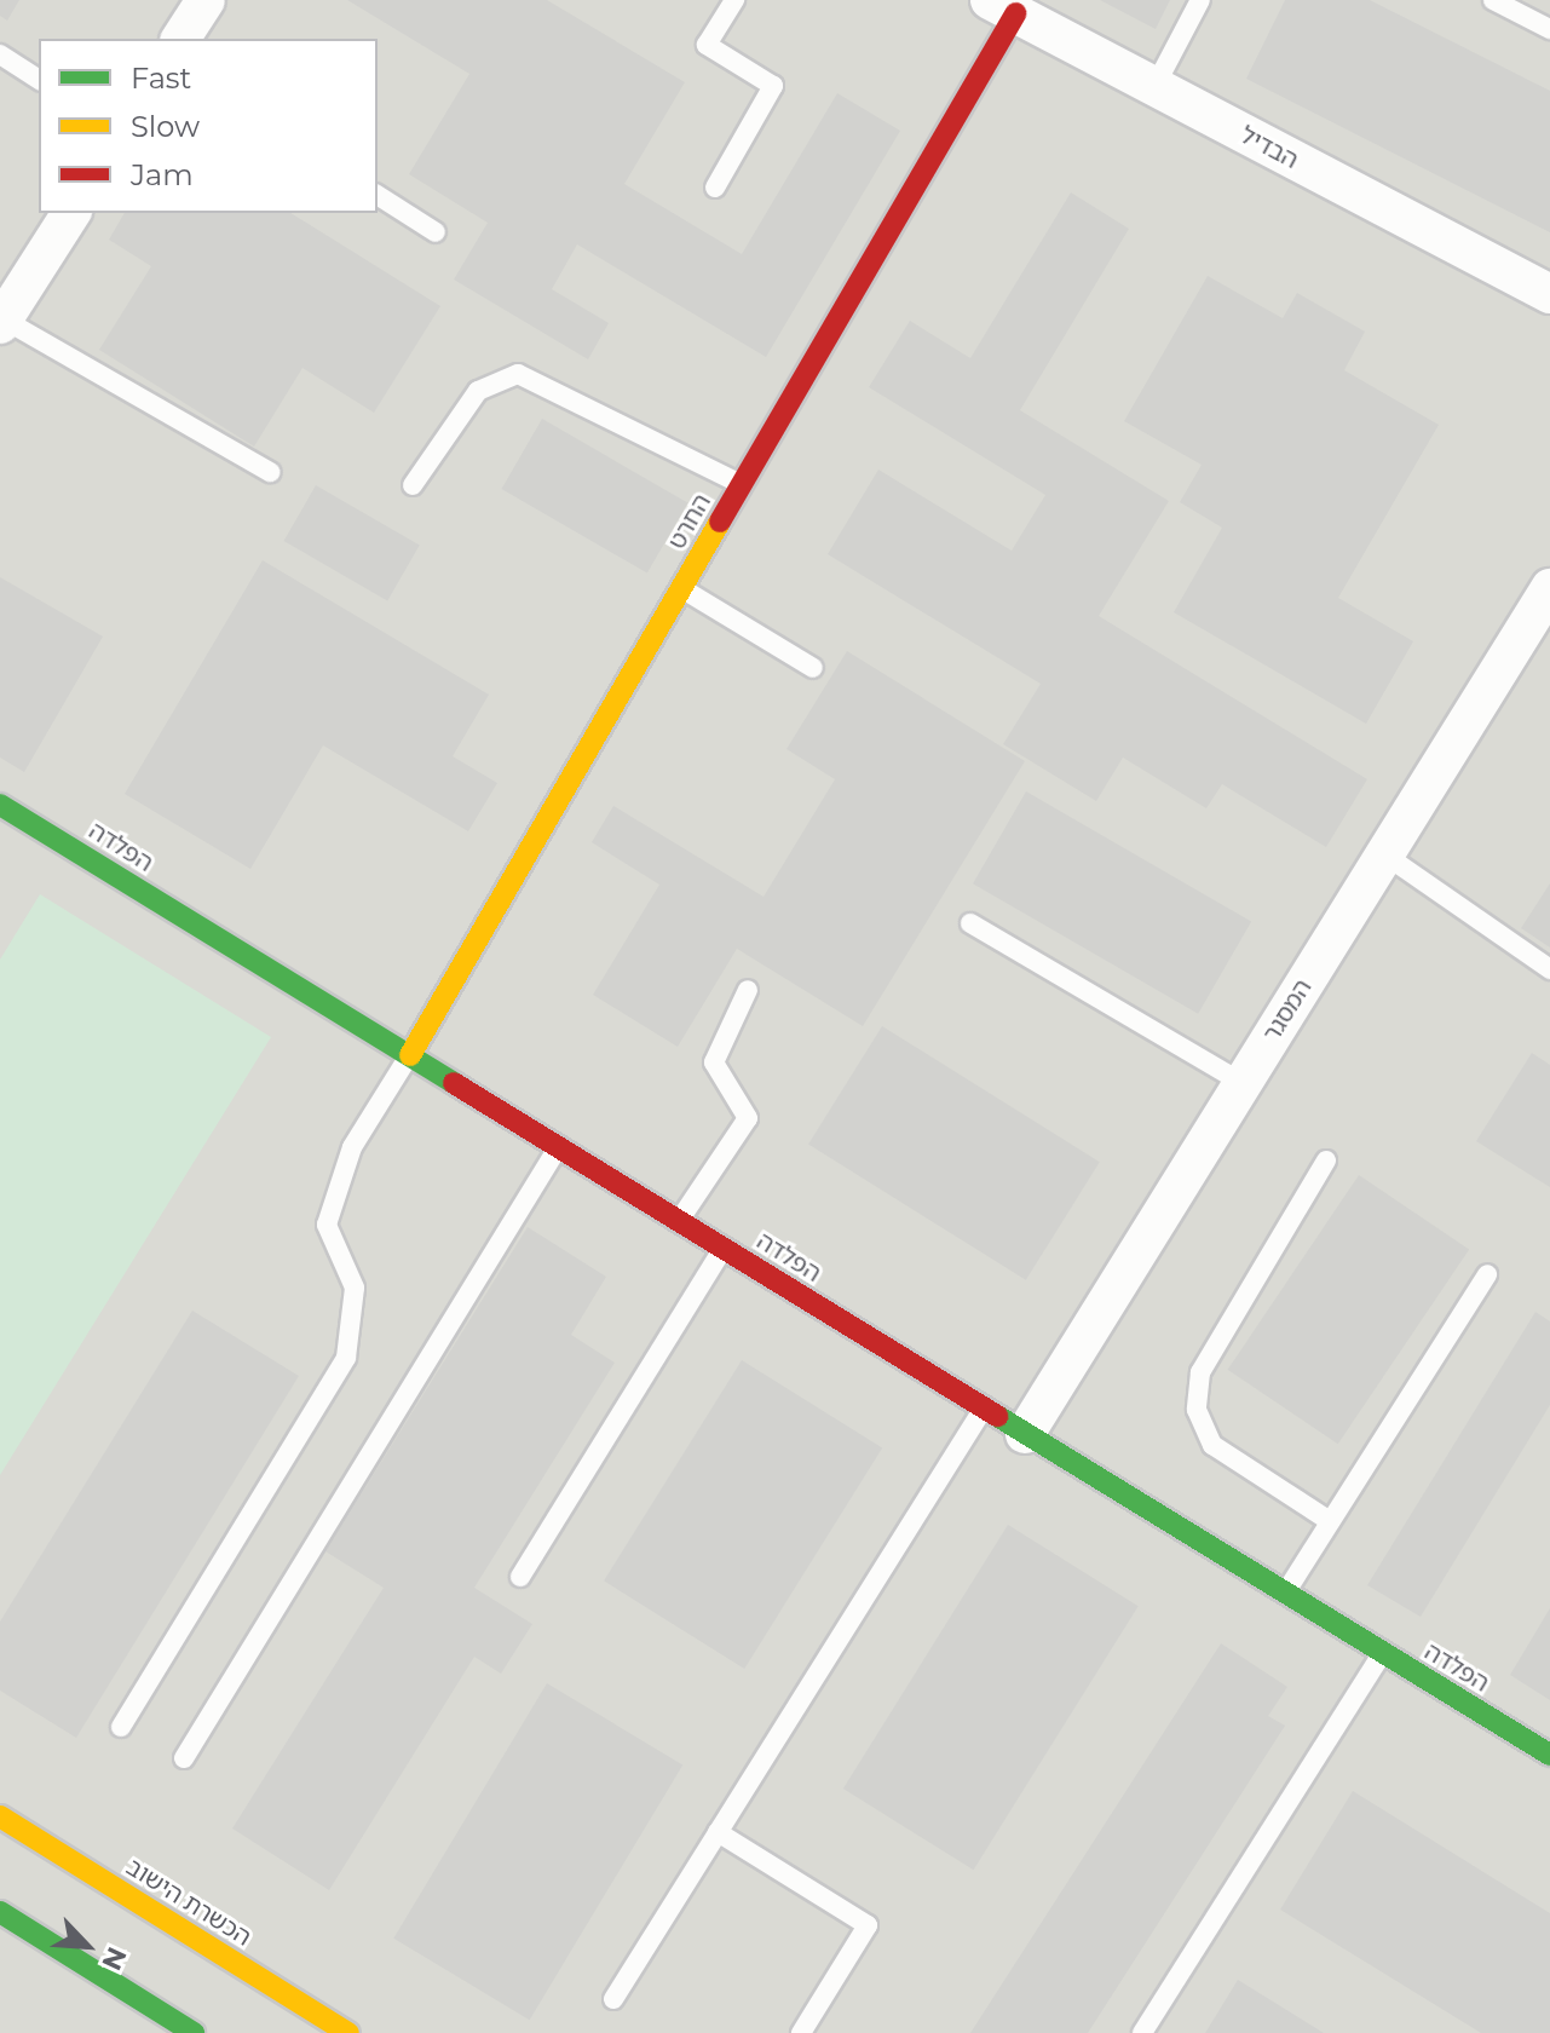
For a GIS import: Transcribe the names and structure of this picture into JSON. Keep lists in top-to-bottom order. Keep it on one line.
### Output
{"streets":{"street":["הבדיל","החרט","הפלדה","המסגר","הכשרת הישוב"]},"crossings":[["הבדיל","החרט"],["החרט","הפלדה"],["הפלדה","המסגר"]],"legend":["Fast","Slow","Jam"],"north":"bottom right"}
